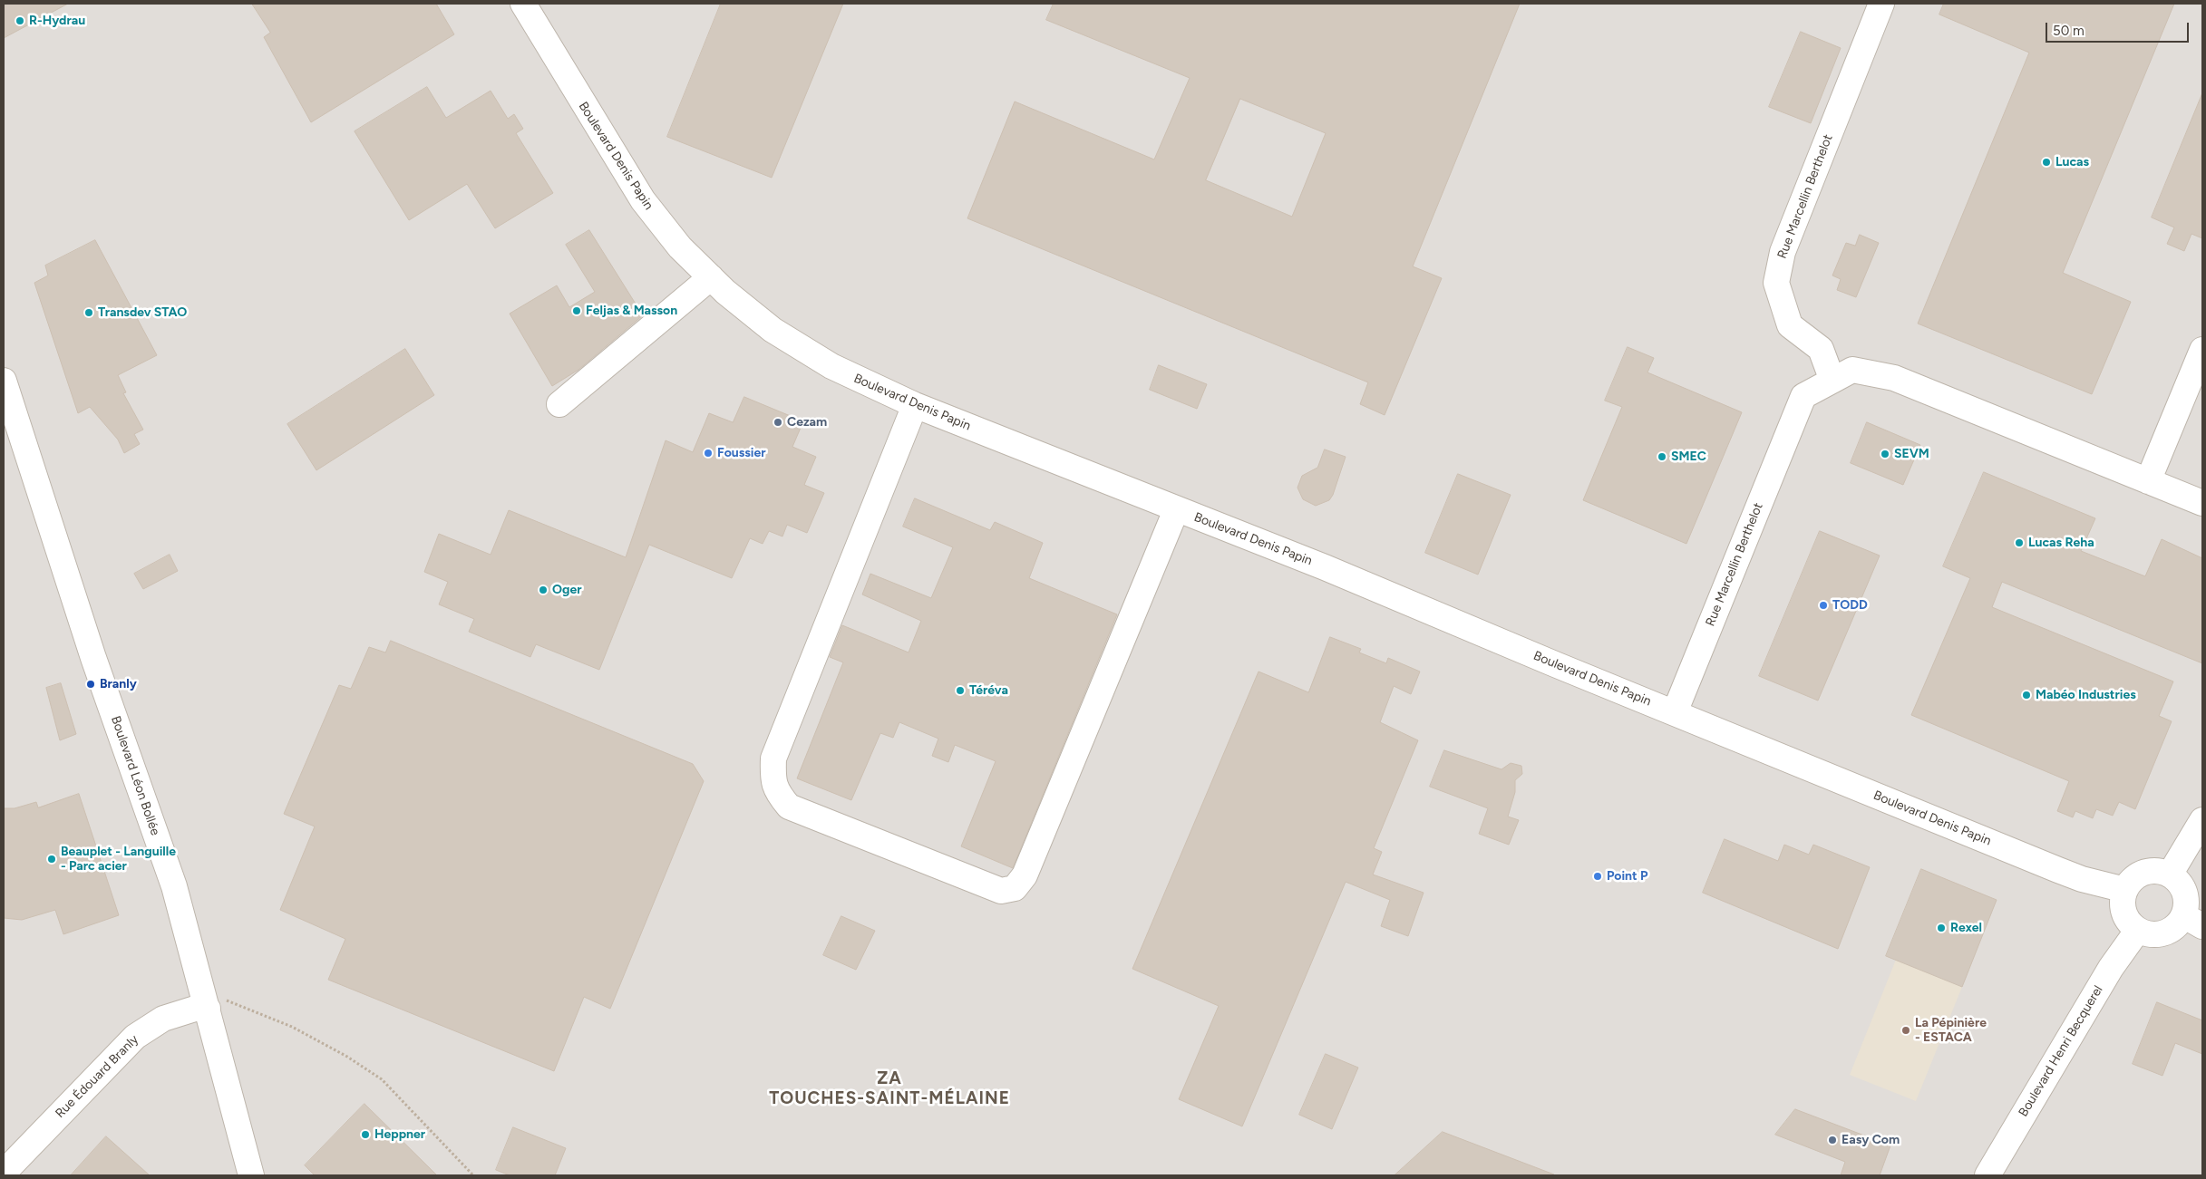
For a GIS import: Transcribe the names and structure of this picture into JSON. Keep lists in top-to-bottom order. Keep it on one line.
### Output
{"streets":{"street":["Boulevard Denis Papin","Rue Marcellin Berthelot","Boulevard Léon Bollée","Boulevard Henri Becquerel","Rue Édouard Branly"]},"crossings":[["Boulevard Denis Papin","Rue Marcellin Berthelot"],["Boulevard Denis Papin","Boulevard Henri Becquerel"],["Boulevard Léon Bollée","Rue Édouard Branly"]],"districts":["ZA TOUCHES-SAINT-MÉLAINE"],"places":["R-Hydrau","Lucas","Feljas & Masson","Transdev STAO","Cezam","Foussier","SEVM","SMEC","Lucas Reha","Oger","TODD","Branly","Téréva","Mabéo Industries","Beauplet - Languille - Parc acier","Point P","Rexel","La Pépinière - ESTACA","Heppner","Easy Com"],"scale_bar":"50 m"}
